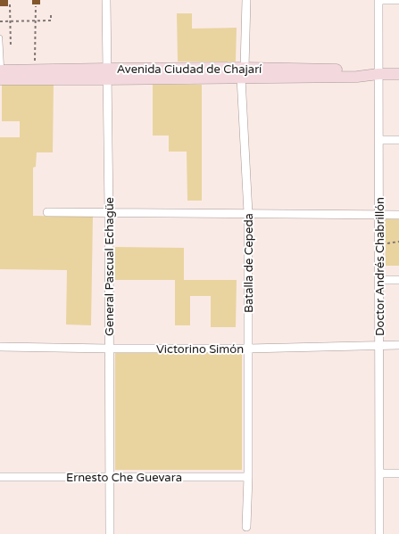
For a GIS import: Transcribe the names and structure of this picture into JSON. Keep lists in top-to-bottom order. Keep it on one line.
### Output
{"streets":{"main road":["Avenida Ciudad de Chajarí"],"street":["Batalla de Cepeda","General Pascual Echagüe","Doctor Andrés Chabrillón","Victorino Simón","Ernesto Che Guevara"]},"crossings":[["Avenida Ciudad de Chajarí","Batalla de Cepeda"],["Avenida Ciudad de Chajarí","General Pascual Echagüe"],["Avenida Ciudad de Chajarí","Doctor Andrés Chabrillón"],["Batalla de Cepeda","Victorino Simón"],["Batalla de Cepeda","Ernesto Che Guevara"],["General Pascual Echagüe","Victorino Simón"],["General Pascual Echagüe","Ernesto Che Guevara"],["Doctor Andrés Chabrillón","Victorino Simón"]]}
